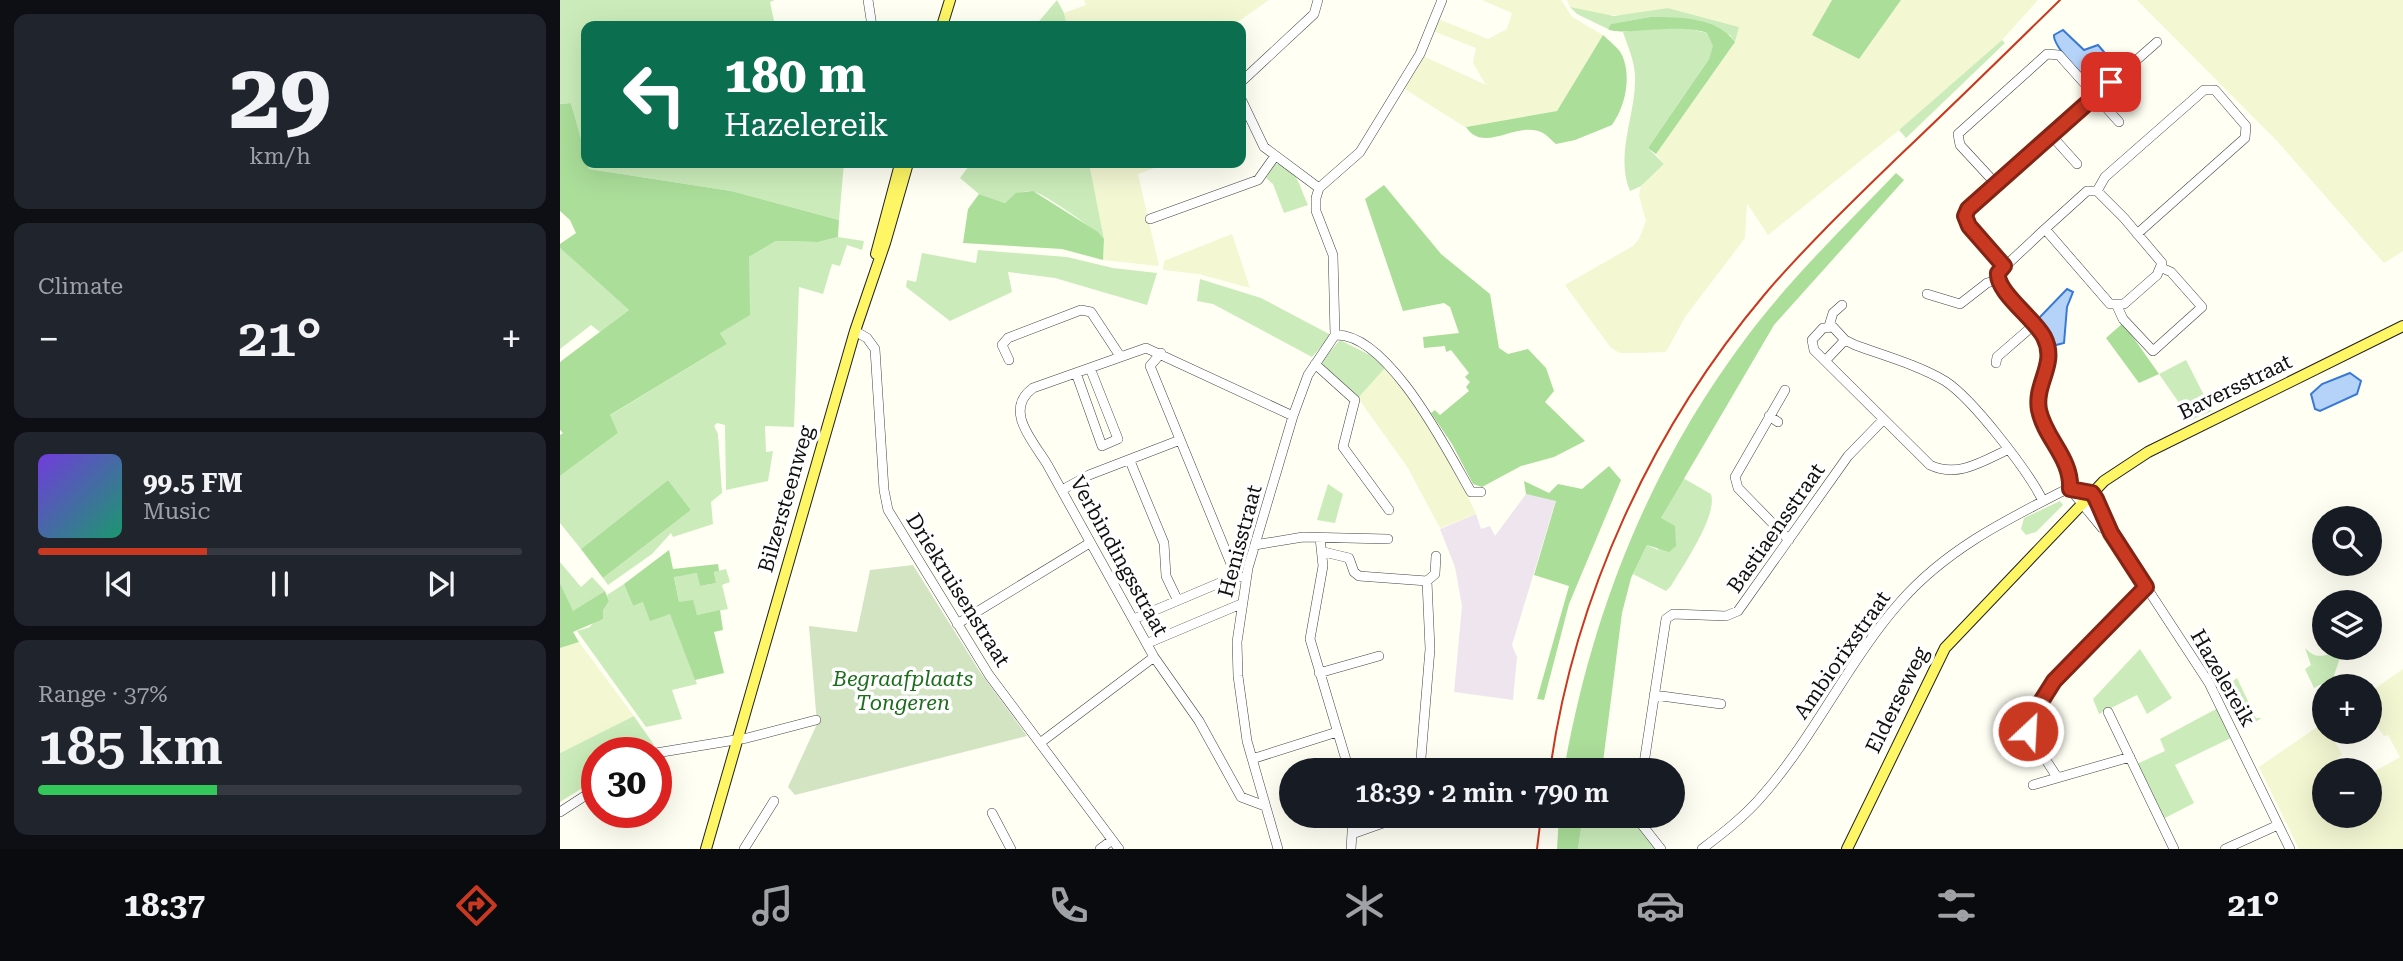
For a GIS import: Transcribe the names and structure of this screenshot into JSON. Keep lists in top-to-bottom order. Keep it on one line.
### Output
{"streets":{"main road":["Baversstraat","Bilzersteenweg","Elderseweg"],"street":["Bastiaensstraat","Henisstraat","Verbindingsstraat","Driekruisenstraat","Ambiorixstraat","Hazelereik"]},"crossings":[["Baversstraat","Hazelereik"],["Baversstraat","Elderseweg"],["Bilzersteenweg","Driekruisenstraat"],["Henisstraat","Verbindingsstraat"],["Hazelereik","Elderseweg"]],"parks":["Begraafplaats Tongeren"],"page":{"tile":[["29","km/h"],"Climate",["Range · 37%","185 km"]],"turn":["180 m","Hazelereik"],"heat":["−","21°","+"],"song":["99.5 FM","Music"],"map_buttons":["+","−"],"limit":"30","trip":"18:39 · 2 min · 790 m","tabs":["18:37","21°"]}}
